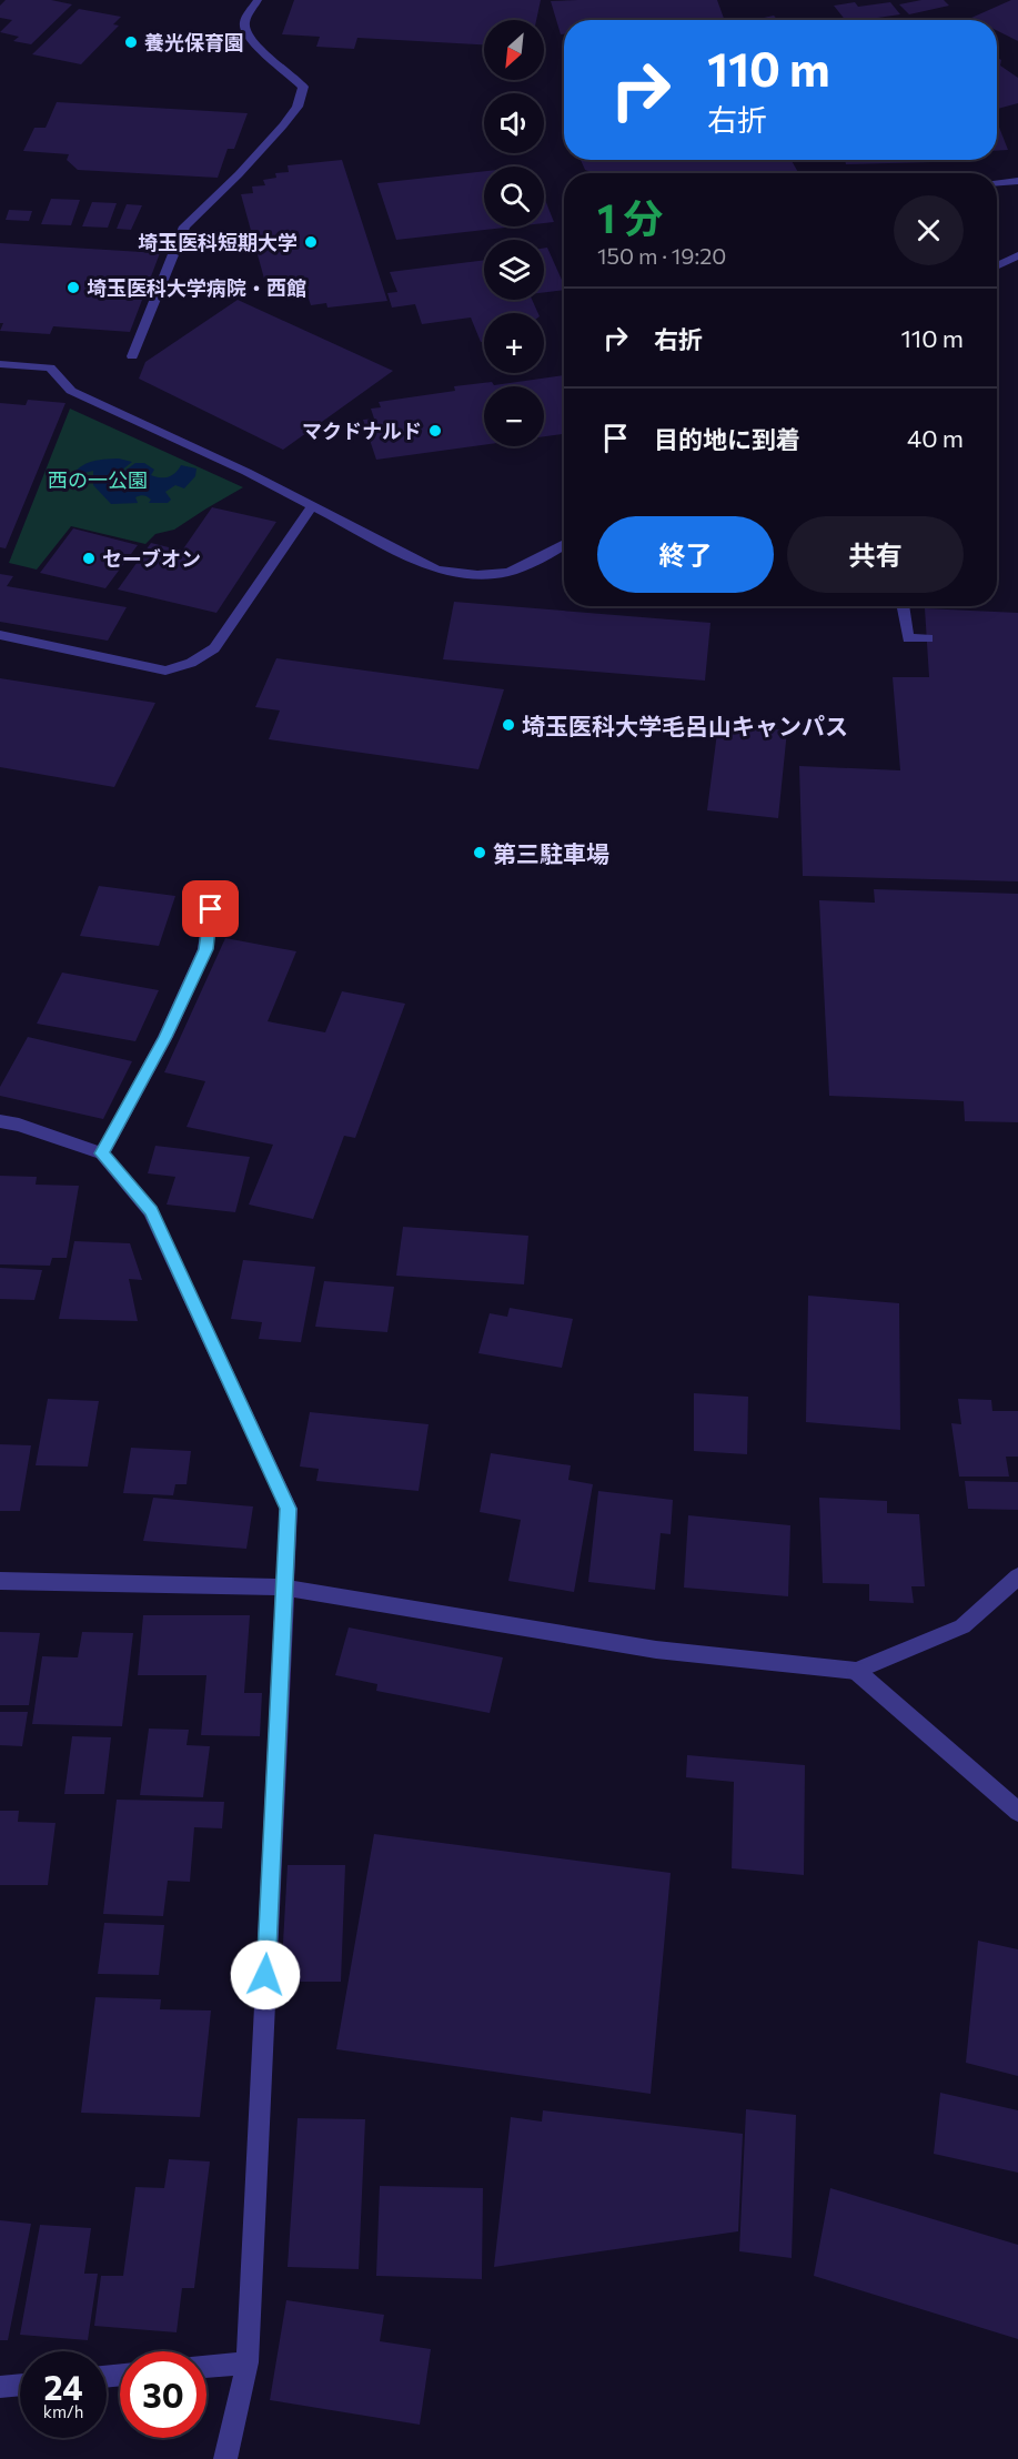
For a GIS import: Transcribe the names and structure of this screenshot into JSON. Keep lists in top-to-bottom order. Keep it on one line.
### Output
{"parks":["西の一公園"],"places":["養光保育園","埼玉医科短期大学","埼玉医科大学病院・西館","マクドナルド","セーブオン","埼玉医科大学毛呂山キャンパス","第三駐車場"],"north":"bottom left","page":{"map_buttons":["+","−"],"turn":["110 m","右折"],"heading":["1 分","150 m · 19:20"],"list":[{"name":"右折","value":"110 m"},{"name":"目的地に到着","value":"40 m"}],"buttons":["終了","共有"],"speed":"24 km/h","limit":"30"}}
